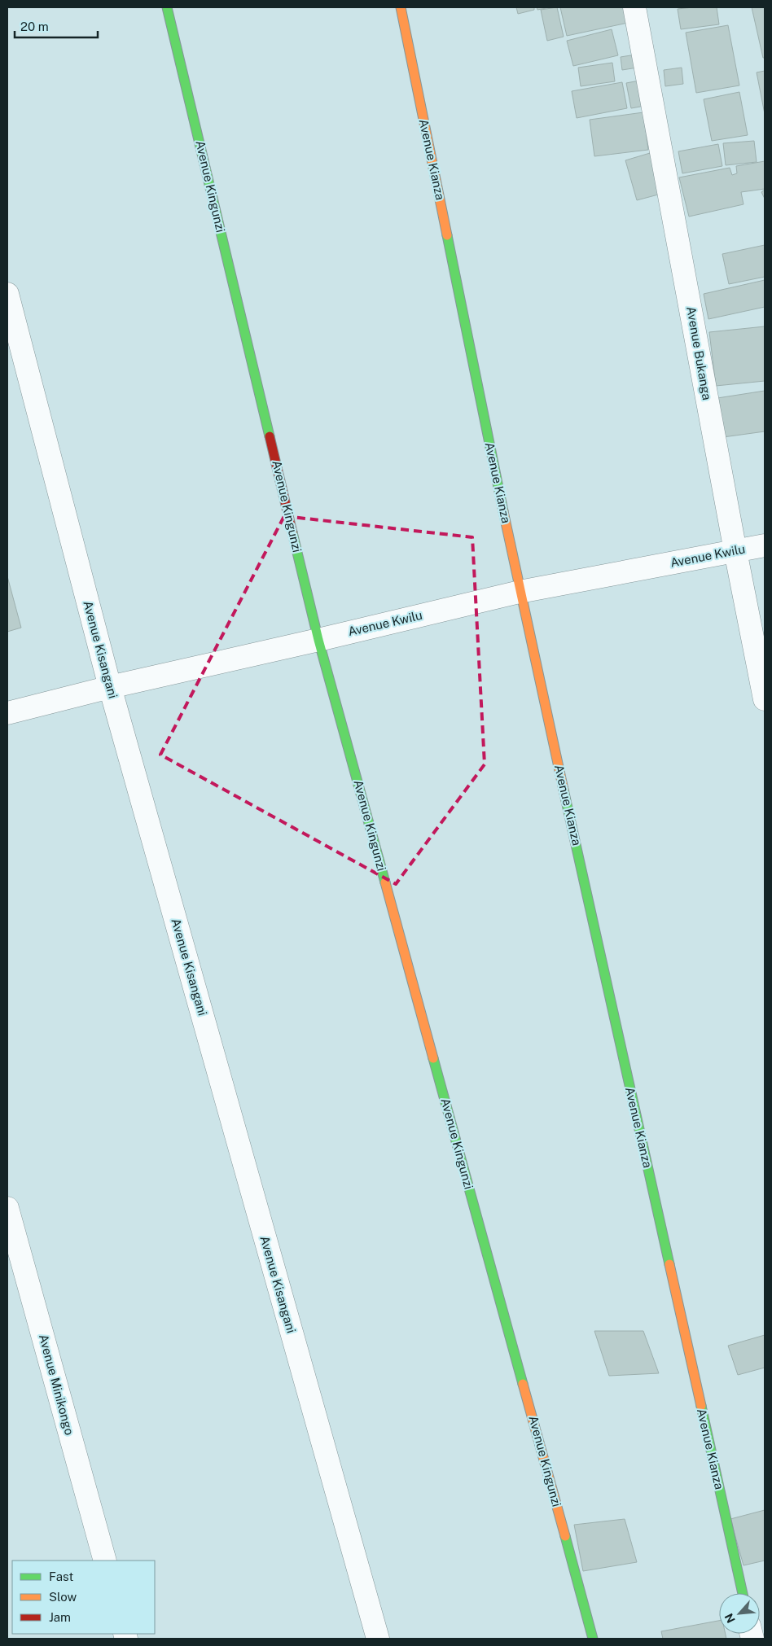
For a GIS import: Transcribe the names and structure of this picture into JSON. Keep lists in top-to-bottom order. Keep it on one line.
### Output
{"streets":{"street":["Avenue Kianza","Avenue Kingunzi","Avenue Bukanga","Avenue Kwilu","Avenue Kisangani","Avenue Minikongo"]},"crossings":[["Avenue Kianza","Avenue Kwilu"],["Avenue Kingunzi","Avenue Kwilu"],["Avenue Bukanga","Avenue Kwilu"],["Avenue Kwilu","Avenue Kisangani"]],"legend":["Fast","Slow","Jam"],"scale_bar":"20 m","north":"bottom left"}
